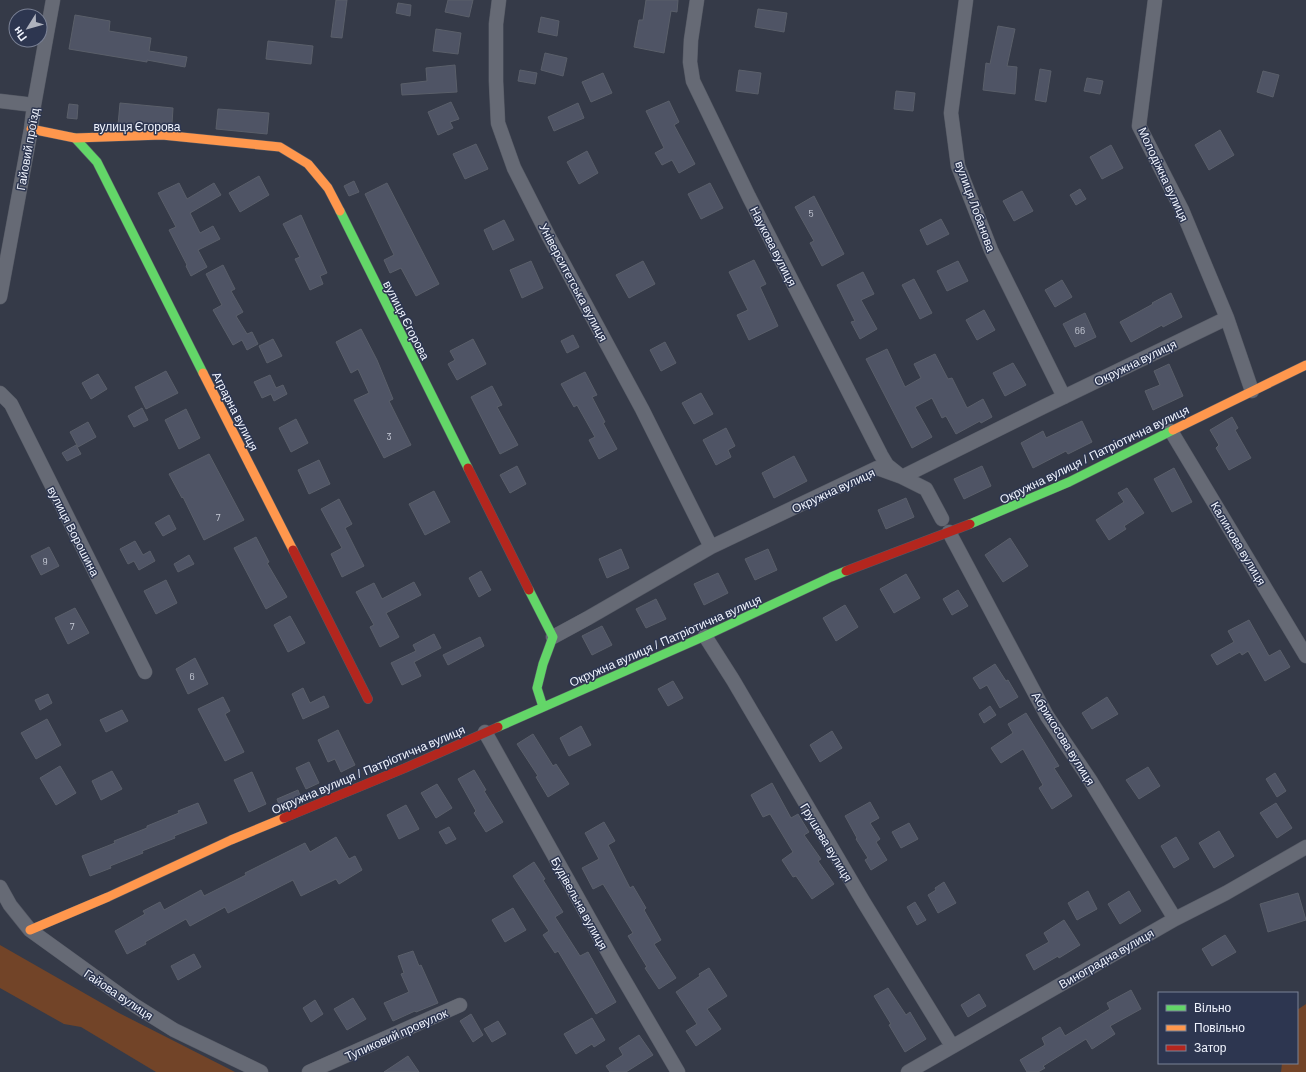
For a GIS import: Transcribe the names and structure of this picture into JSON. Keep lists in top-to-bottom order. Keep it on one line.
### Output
{"streets":{"street":["вулиця Єгорова","Гайовий проїзд","Молодіжна вулиця","вулиця Лобанова","Наукова вулиця","Університетська вулиця","Окружна вулиця","Аграрна вулиця","Окружна вулиця / Патріотична вулиця","вулиця Ворошина","Калинова вулиця","Абрикосова вулиця","Грушева вулиця","Будівельна вулиця","Виноградна вулиця","Гайова вулиця","Тупиковий провулок"]},"crossings":[["вулиця Єгорова","Гайовий проїзд"],["вулиця Єгорова","Окружна вулиця"],["вулиця Єгорова","Аграрна вулиця"],["Молодіжна вулиця","Окружна вулиця"],["Молодіжна вулиця","Окружна вулиця / Патріотична вулиця"],["вулиця Лобанова","Окружна вулиця"],["Наукова вулиця","Окружна вулиця"],["Наукова вулиця","Абрикосова вулиця"],["Університетська вулиця","Окружна вулиця"],["Окружна вулиця","Абрикосова вулиця"],["Окружна вулиця / Патріотична вулиця","Калинова вулиця"],["Окружна вулиця / Патріотична вулиця","Абрикосова вулиця"],["Окружна вулиця / Патріотична вулиця","Грушева вулиця"],["Окружна вулиця / Патріотична вулиця","Будівельна вулиця"],["Окружна вулиця / Патріотична вулиця","Гайова вулиця"],["Абрикосова вулиця","Виноградна вулиця"],["Грушева вулиця","Виноградна вулиця"]],"house_numbers":["5","66","3","7","9","7","6"],"legend":["Вільно","Повільно","Затор"],"north":"bottom left"}
